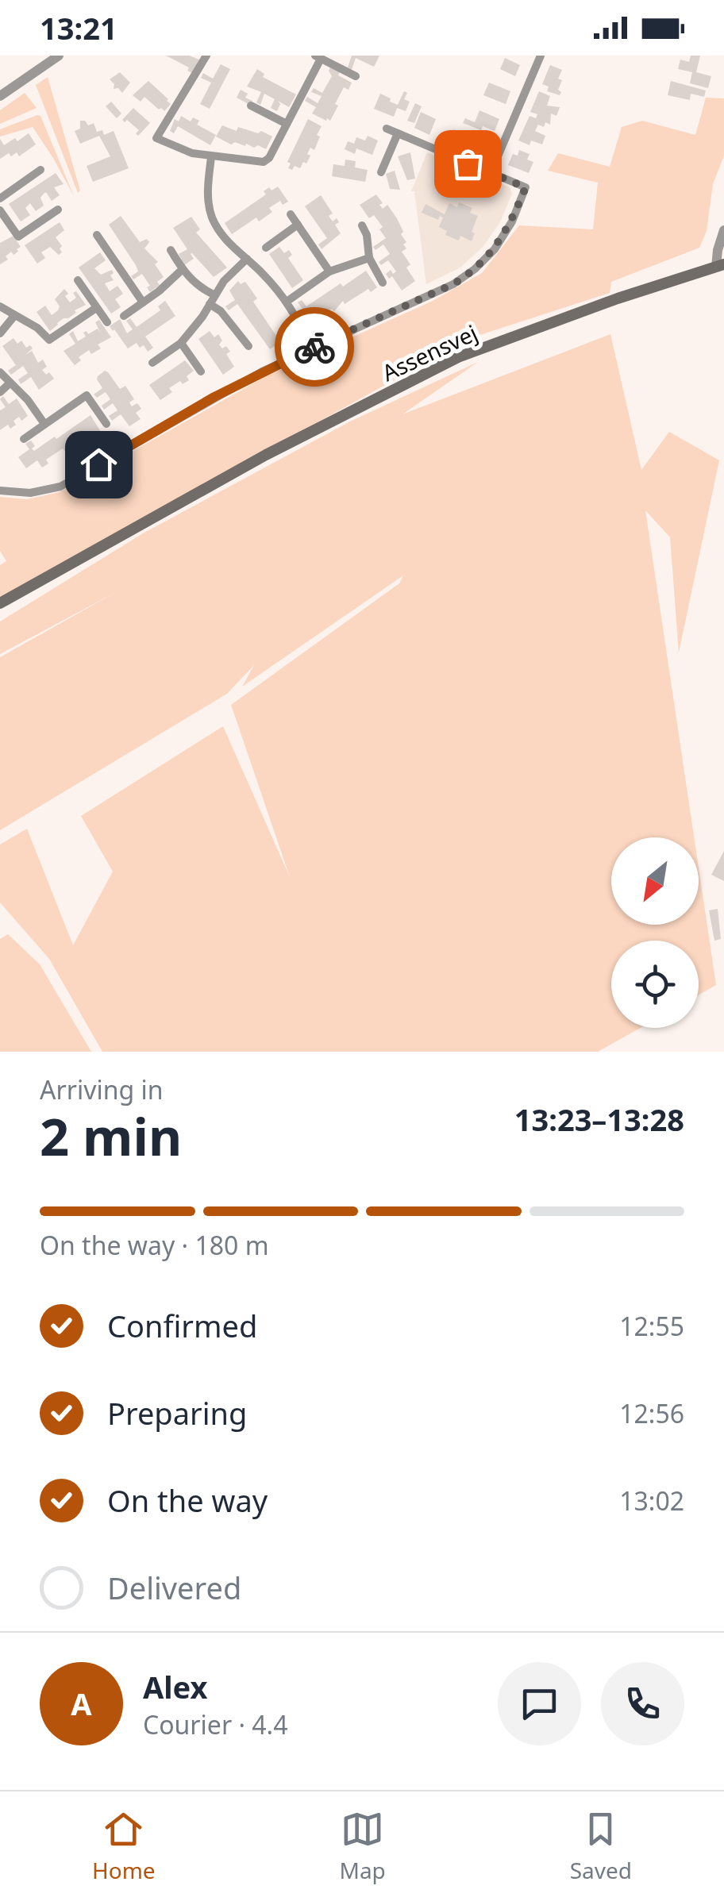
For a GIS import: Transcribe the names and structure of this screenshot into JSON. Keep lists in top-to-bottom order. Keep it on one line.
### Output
{"streets":{"main road":["Assensvej"]},"north":"bottom left","page":{"status":"13:21","heading":["2 min","Arriving in","13:23–13:28"],"panel":["Alex","Courier · 4.4"],"bar":"On the way · 180 m","list":[["Confirmed","12:55"],["Preparing","12:56"],["On the way","13:02"],"Delivered"],"round":"A","tabs":["Home","Map","Saved"]}}
